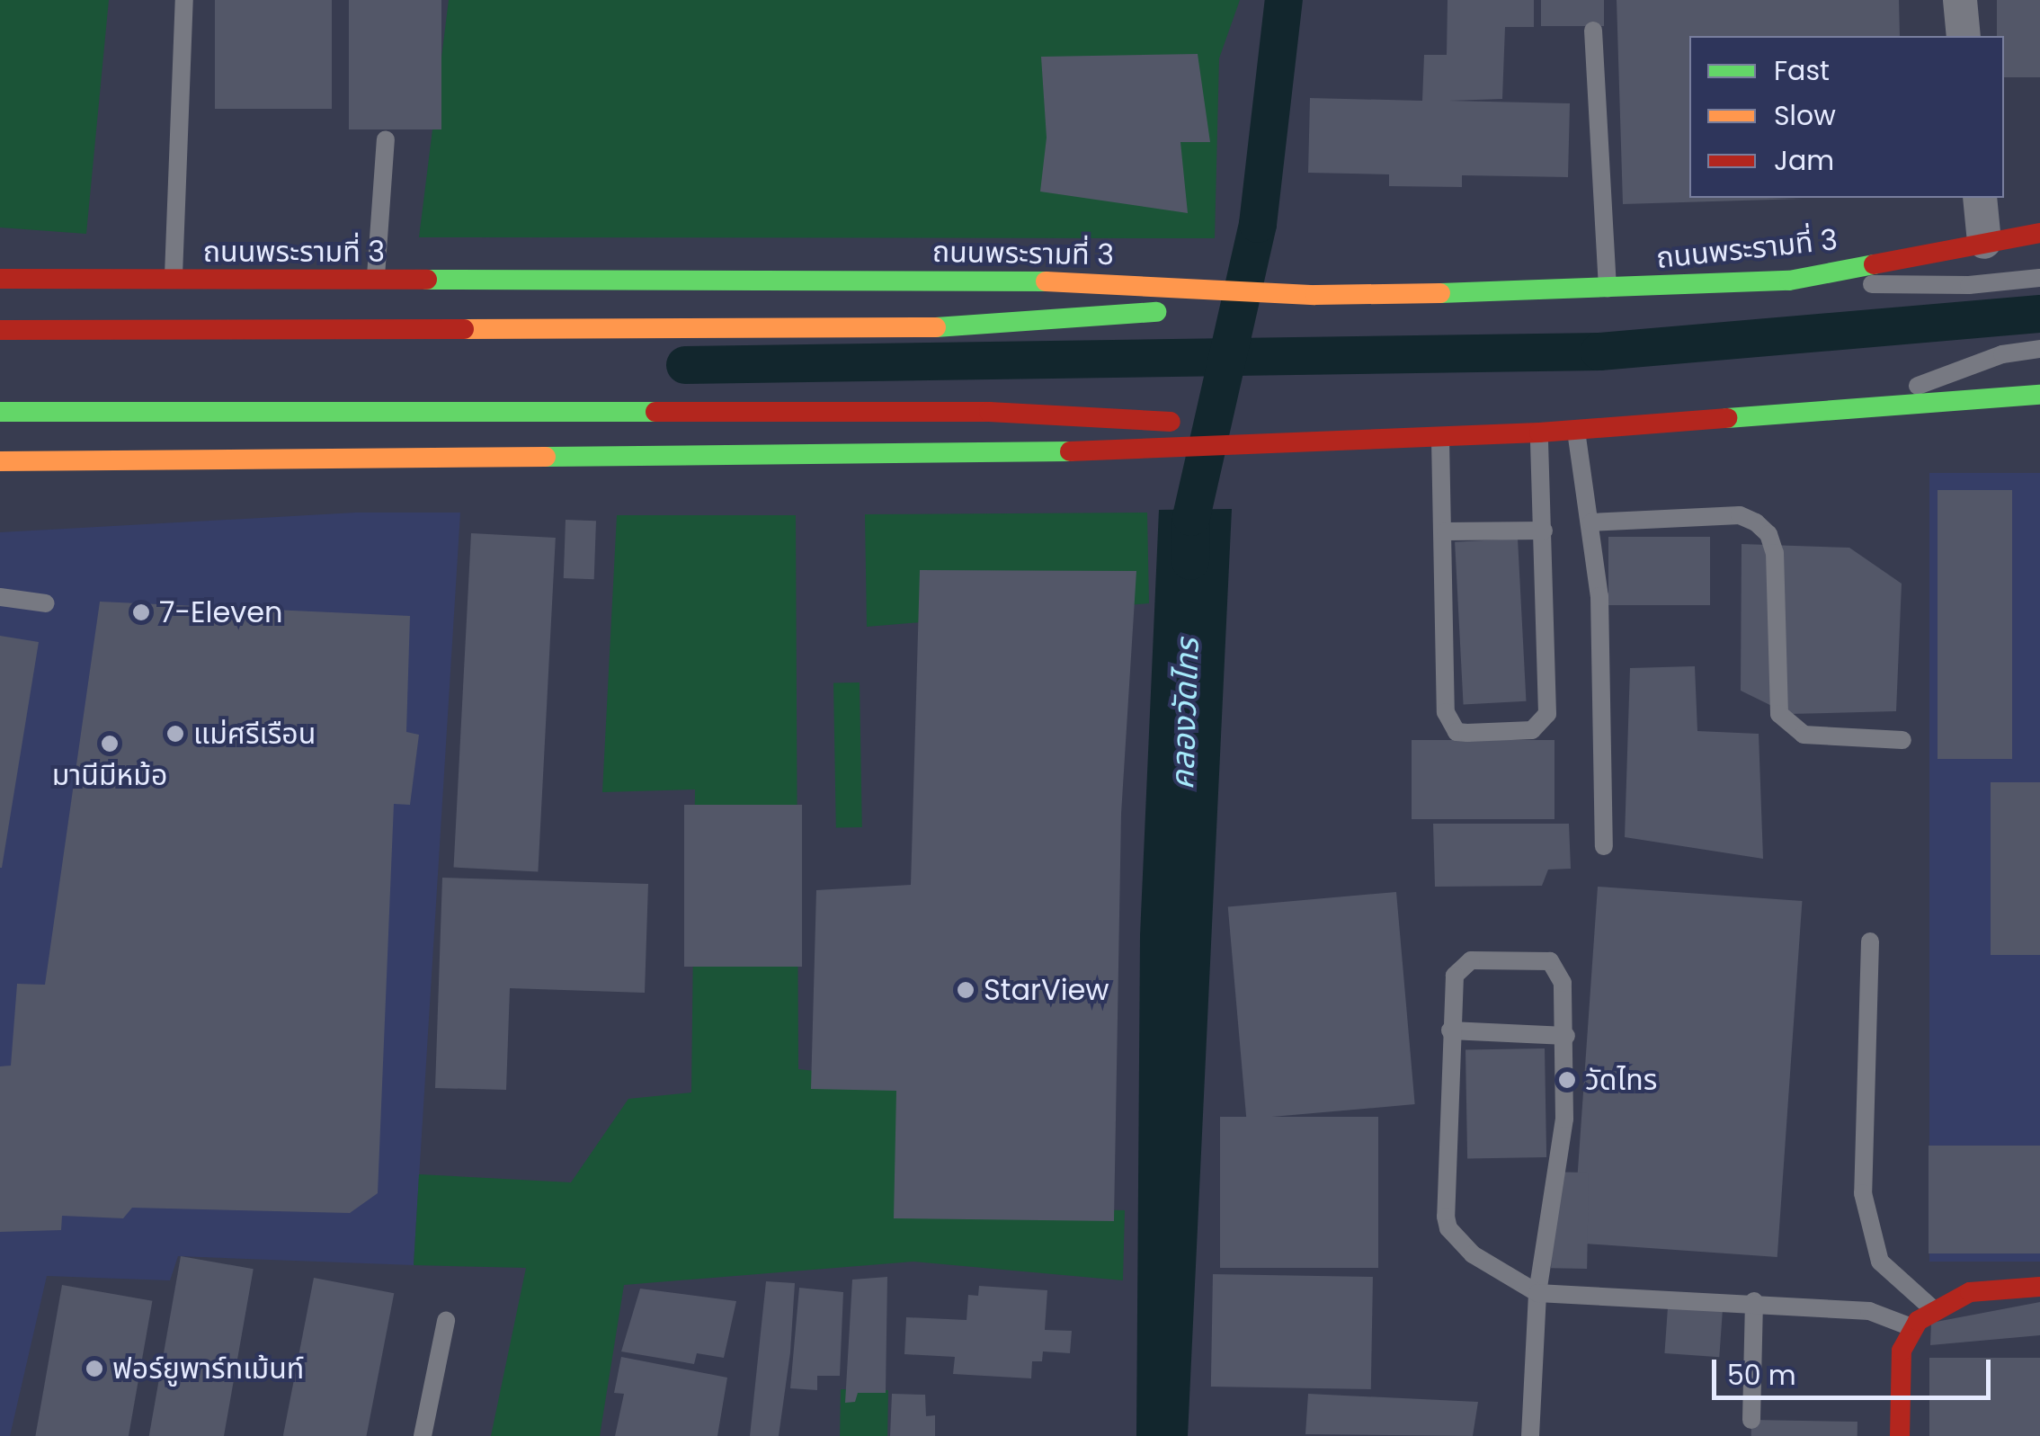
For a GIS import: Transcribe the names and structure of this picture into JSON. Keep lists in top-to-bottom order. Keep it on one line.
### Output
{"streets":{"main road":["ถนนพระรามที่ 3"]},"water":["คลองวัดไทร"],"places":["7-Eleven","แม่ศรีเรือน","มานีมีหม้อ","StarView","วัดไทร","ฟอร์ยูพาร์ทเม้นท์"],"legend":["Fast","Slow","Jam"],"scale_bar":"50 m"}
